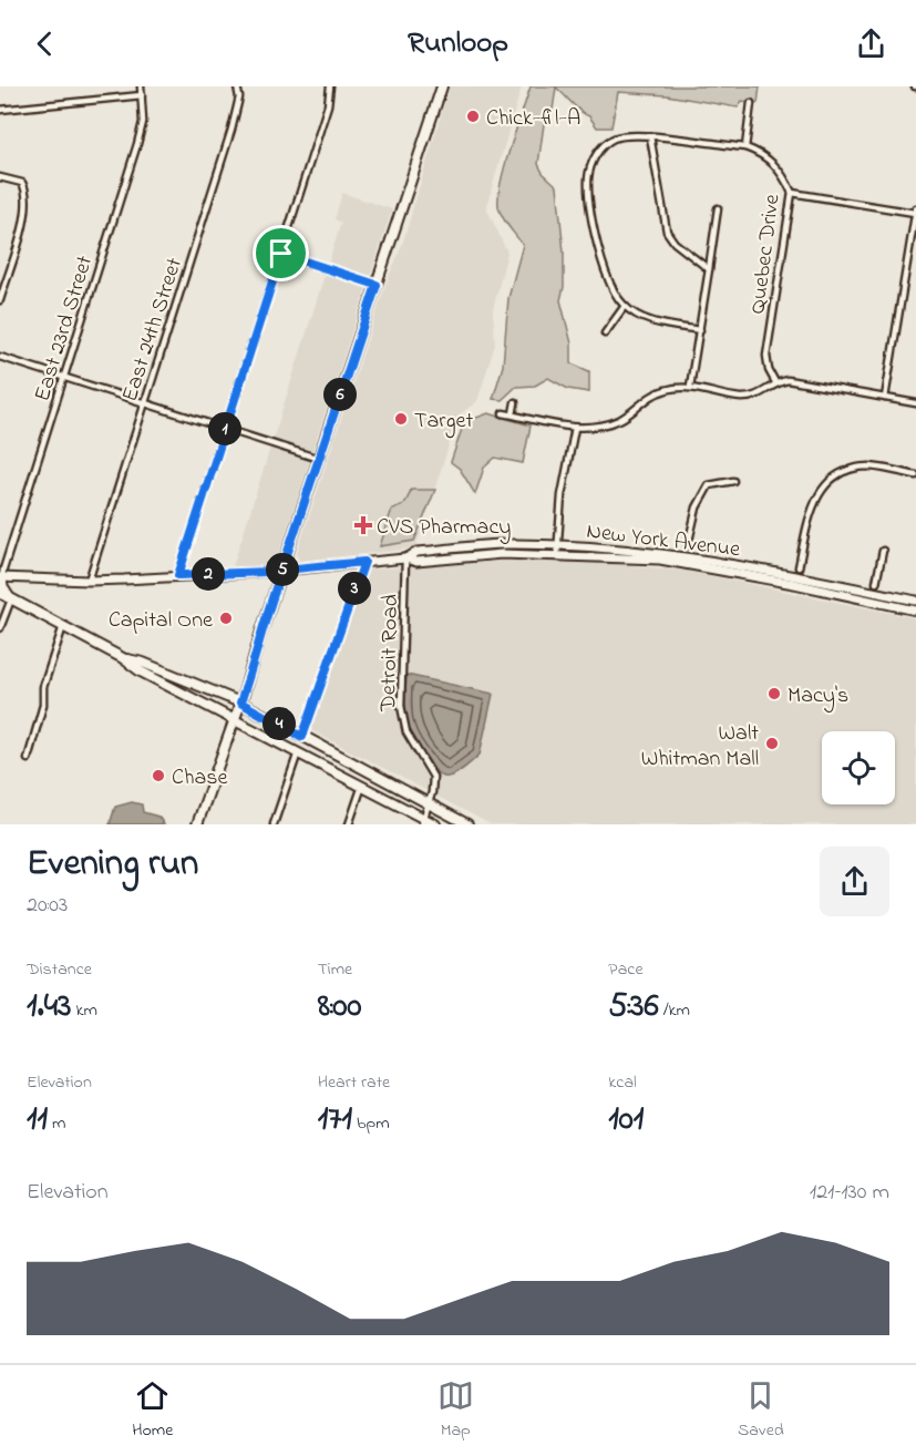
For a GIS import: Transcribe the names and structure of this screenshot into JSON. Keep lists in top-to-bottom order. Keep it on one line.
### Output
{"streets":{"street":["Quebec Drive","East 23rd Street","East 24th Street","New York Avenue","Detroit Road"]},"crossings":[["East 23rd Street","New York Avenue"],["East 24th Street","New York Avenue"],["New York Avenue","Detroit Road"]],"places":{"other":["Chick-fil-A","Target","Capital One","Macy's","Walt Whitman Mall","Chase"],"health":["CVS Pharmacy"]},"page":{"header":"Runloop","pins":["6","1","5","2","3","4"],"heading":["Evening run","20:03"],"stats":[["Distance","1.43 km"],["Time","8:00"],["Pace","5:36 /km"],["Elevation","11 m"],["Heart rate","171 bpm"],["kcal","101"]],"chart":["Elevation","121–130 m"],"tabs":["Home","Map","Saved"]}}
